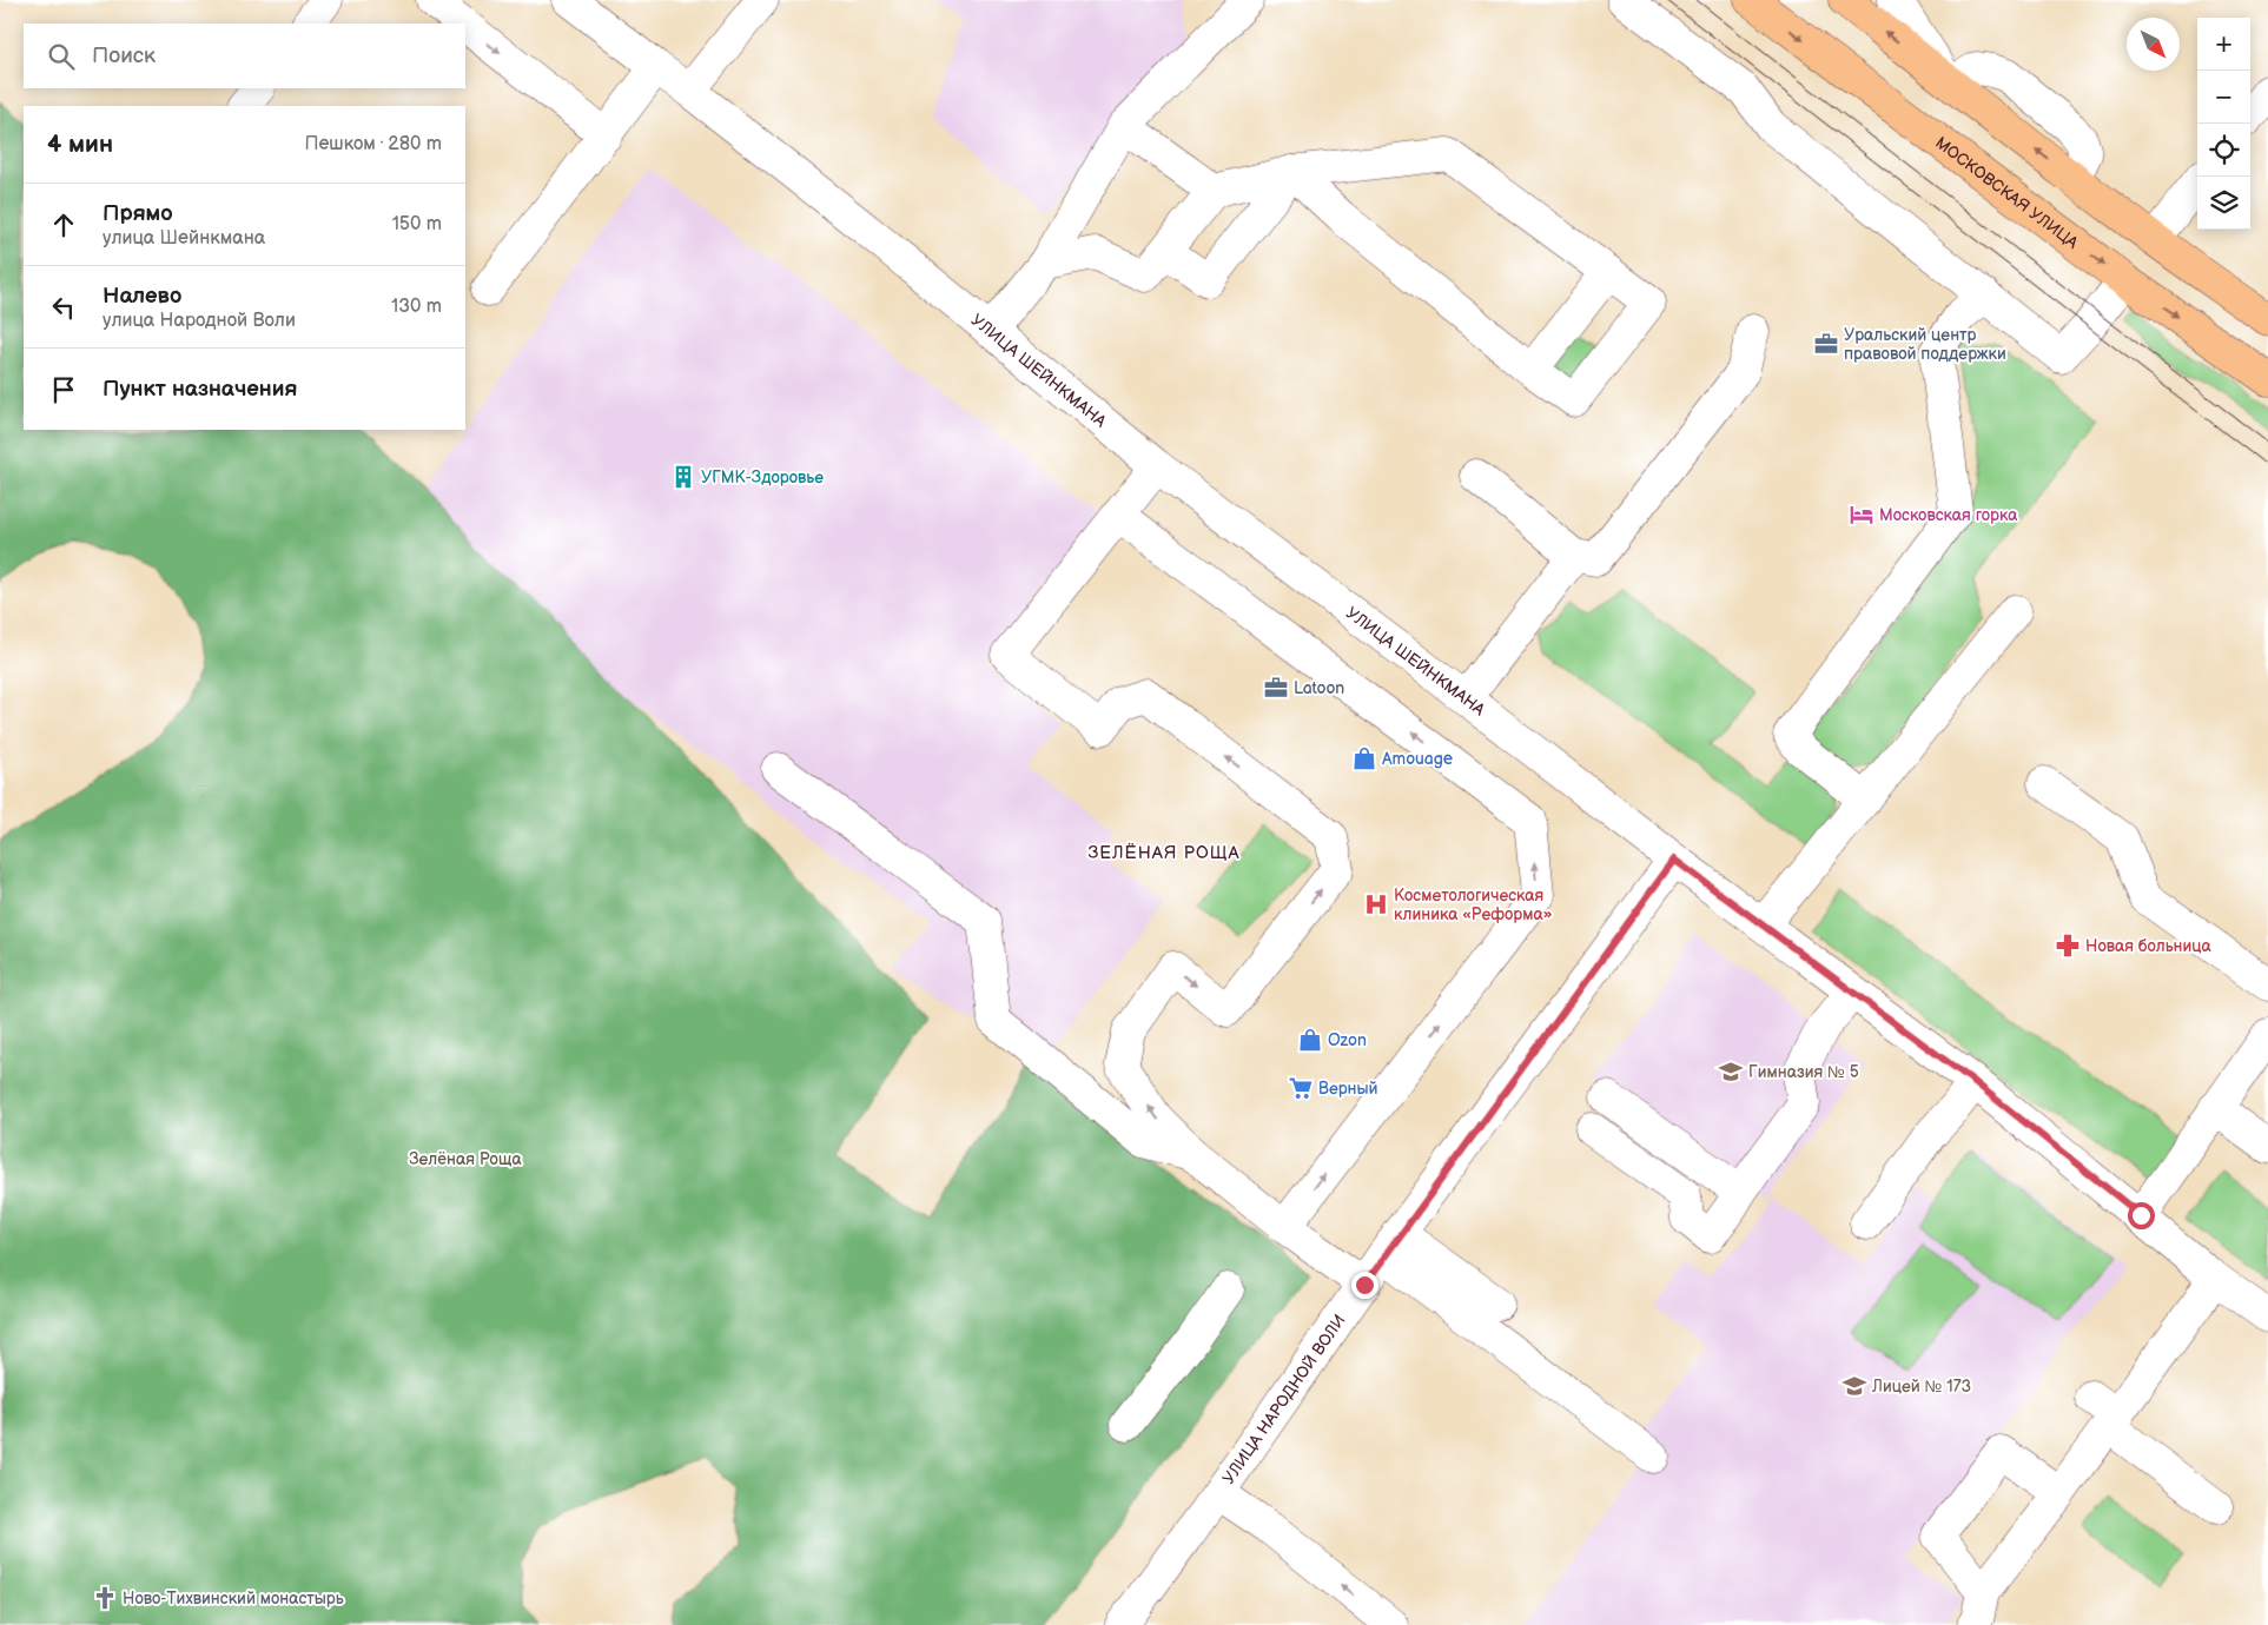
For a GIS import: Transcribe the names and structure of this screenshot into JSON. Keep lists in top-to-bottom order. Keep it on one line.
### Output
{"streets":{"main road":["МОСКОВСКАЯ УЛИЦА"],"street":["УЛИЦА ШЕЙНКМАНА","УЛИЦА НАРОДНОЙ ВОЛИ"]},"crossings":[["УЛИЦА ШЕЙНКМАНА","УЛИЦА НАРОДНОЙ ВОЛИ"]],"districts":["ЗЕЛЁНАЯ РОЩА"],"parks":["Зелёная Роща"],"places":{"office":["Уральский центр правовой поддержки","Latoon"],"building":["УГМК-Здоровье"],"hotel":["Московская горка"],"shop":["Amouage","Ozon"],"hospital":["Косметологическая клиника «Реформа»"],"pharmacy":["Новая больница"],"school or university":["Гимназия № 5","Лицей № 173"],"supermarket":["Верный"],"church":["Ново-Тихвинский монастырь"]},"north":"bottom right","page":{"map_buttons":["+","−"],"search":"Поиск","heading":["4 мин","Пешком · 280 m"],"list":[["Прямо","улица Шейнкмана","150 m"],["Налево","улица Народной Воли","130 m"],"Пункт назначения"]}}
